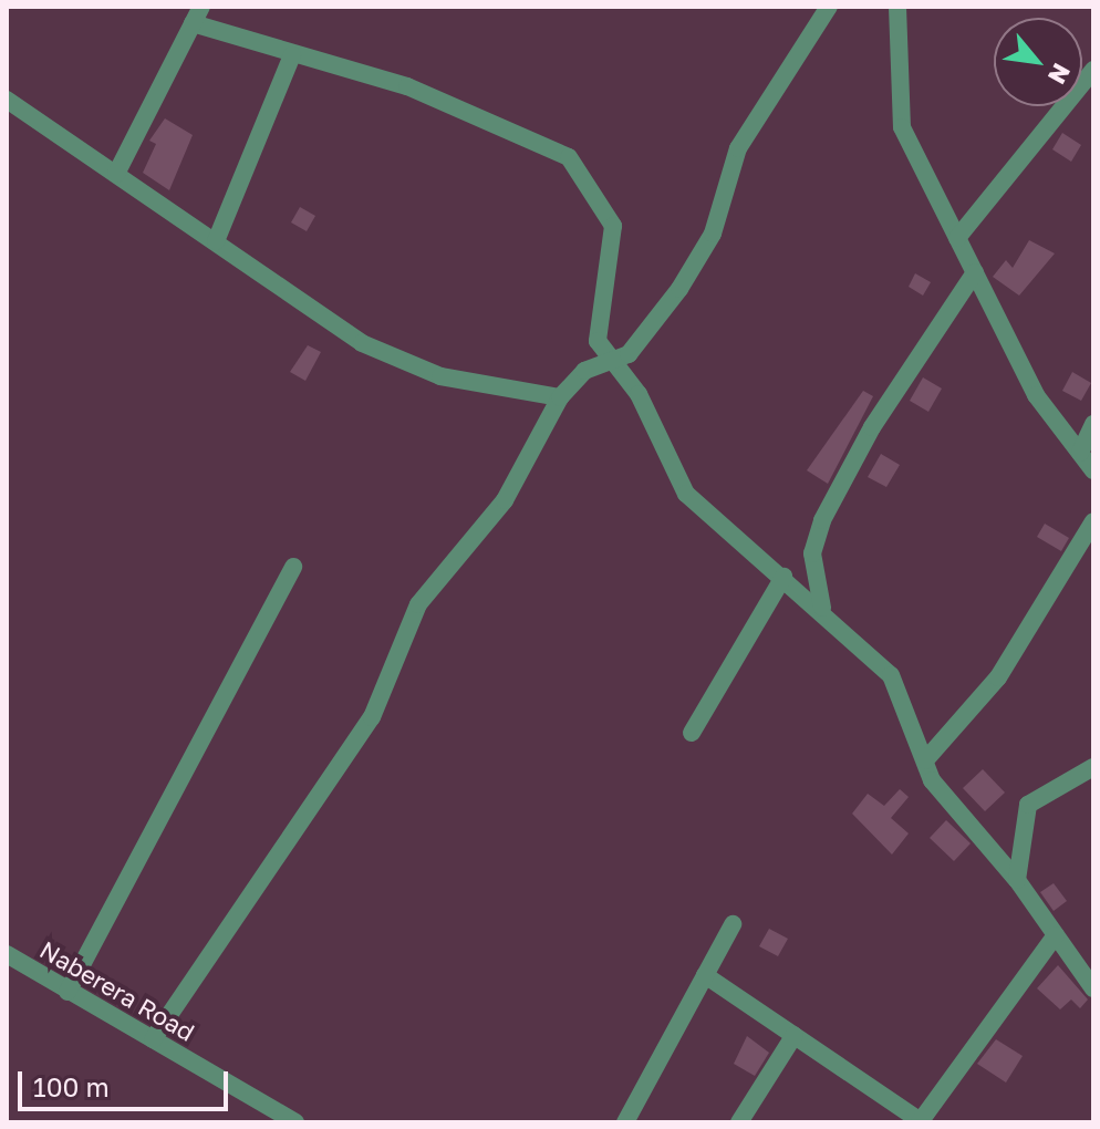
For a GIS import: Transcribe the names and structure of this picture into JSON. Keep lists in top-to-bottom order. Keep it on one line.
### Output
{"streets":{"street":["Naberera Road"]},"scale_bar":"100 m","north":"bottom right"}
